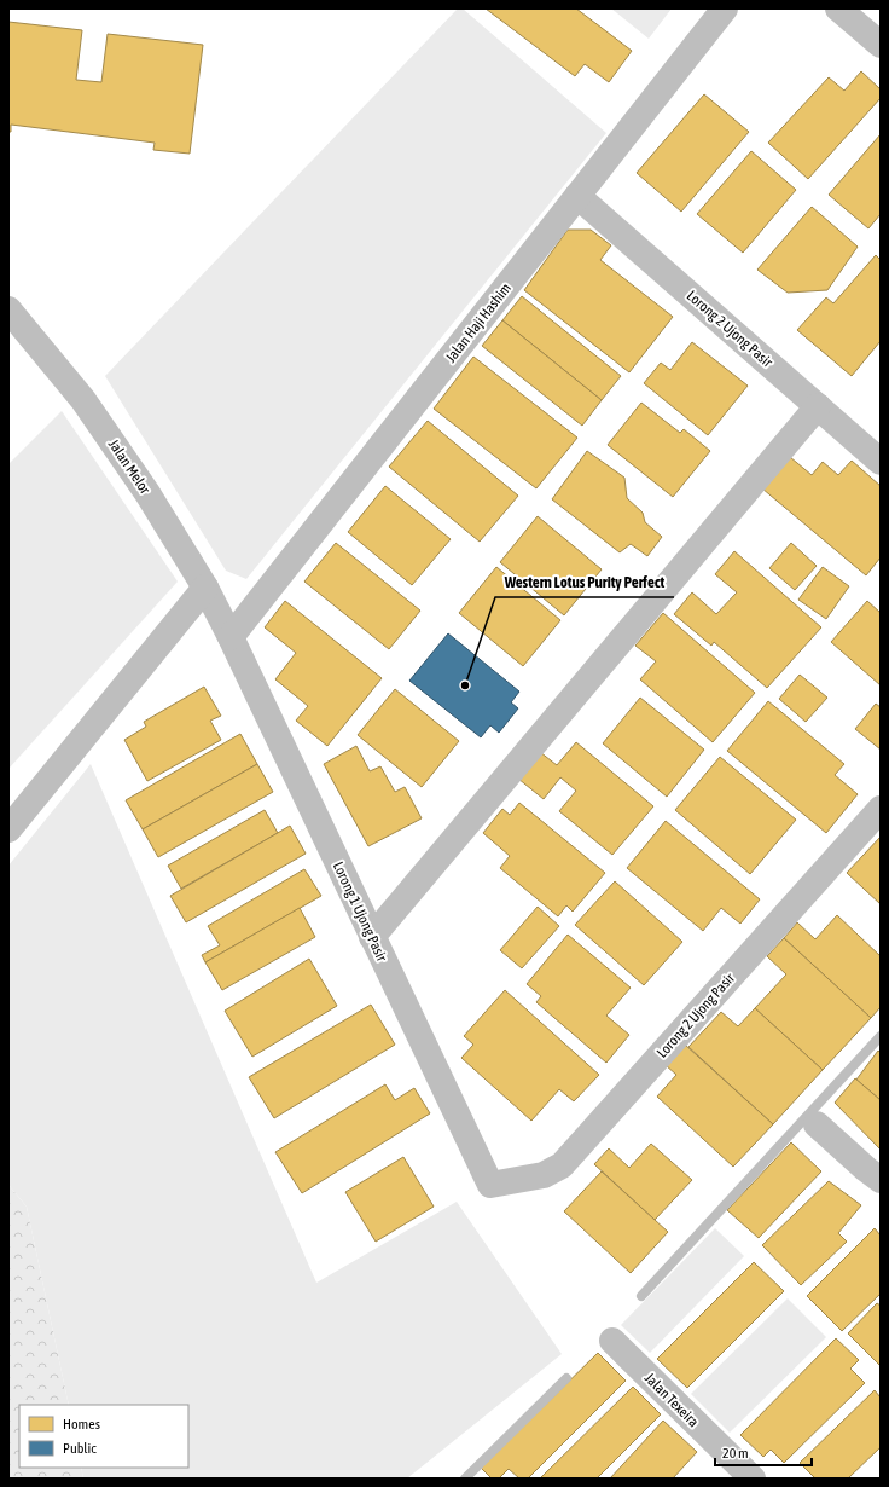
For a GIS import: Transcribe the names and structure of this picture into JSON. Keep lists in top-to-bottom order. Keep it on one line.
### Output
{"streets":{"street":["Jalan Haji Hashim","Lorong 2 Ujong Pasir","Jalan Melor","Lorong 1 Ujong Pasir","Jalan Texeira"]},"crossings":[["Jalan Haji Hashim","Lorong 2 Ujong Pasir"],["Jalan Haji Hashim","Jalan Melor"],["Jalan Haji Hashim","Lorong 1 Ujong Pasir"],["Lorong 2 Ujong Pasir","Lorong 1 Ujong Pasir"],["Jalan Melor","Lorong 1 Ujong Pasir"]],"places":["Western Lotus Purity Perfect"],"legend":["Homes","Public"],"scale_bar":"20 m"}
